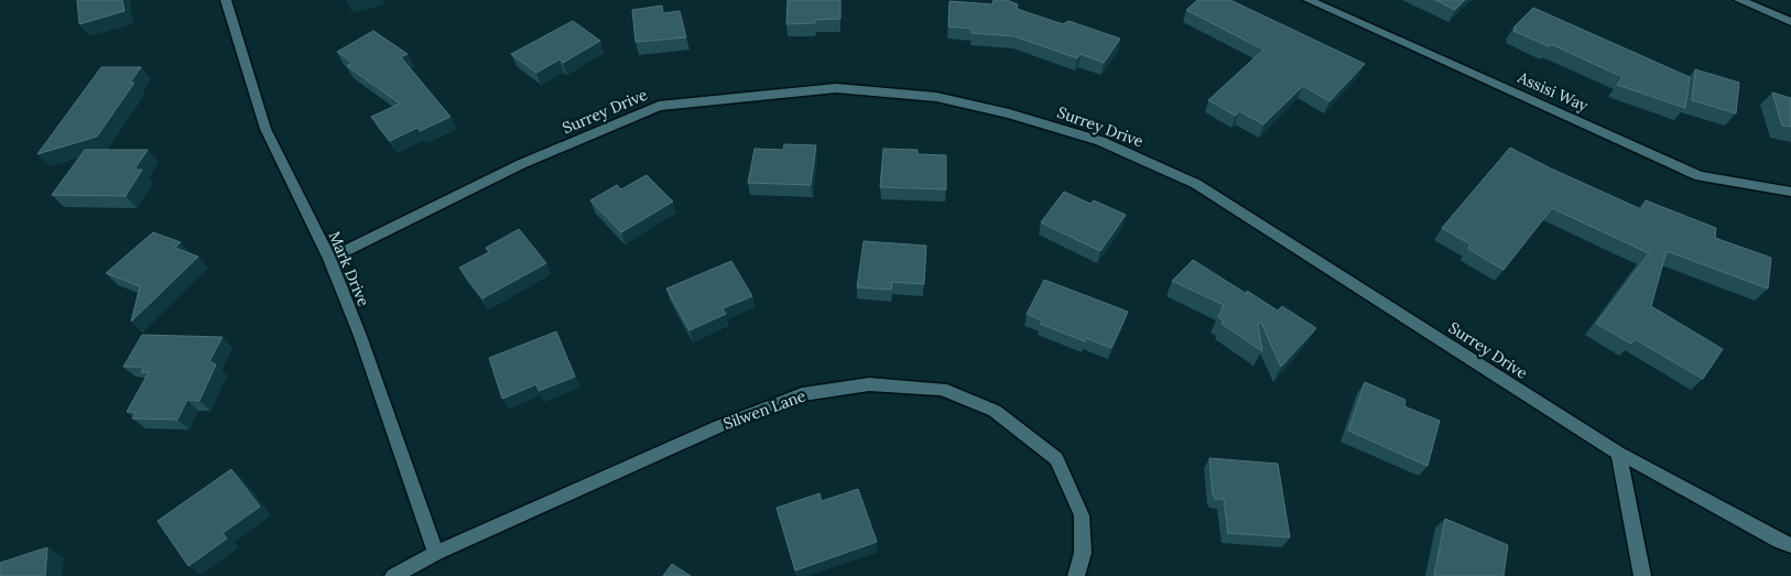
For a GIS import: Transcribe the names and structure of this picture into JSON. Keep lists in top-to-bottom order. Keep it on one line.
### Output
{"streets":{"street":["Assisi Way","Surrey Drive","Mark Drive","Silwen Lane"]},"crossings":[["Surrey Drive","Mark Drive"],["Mark Drive","Silwen Lane"]]}
